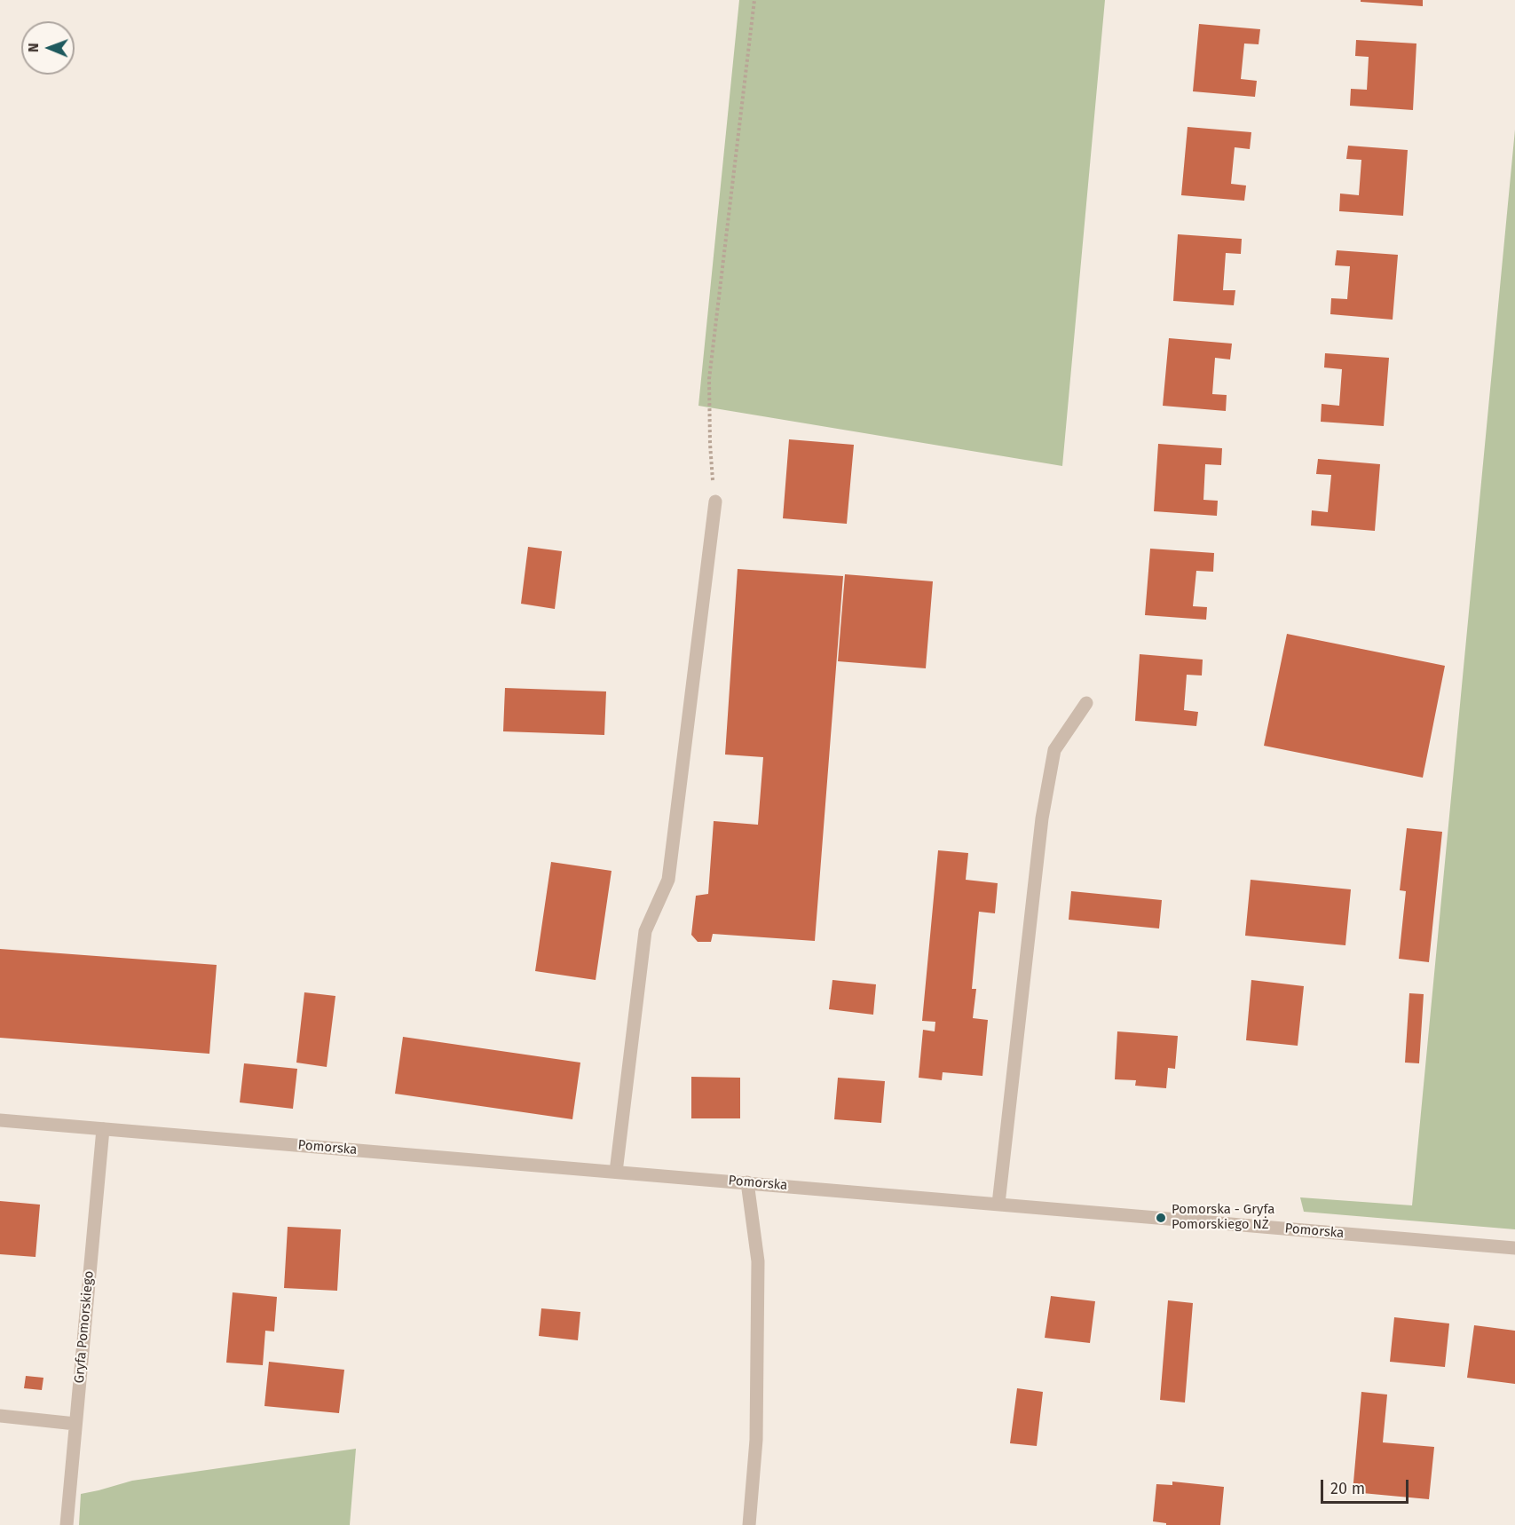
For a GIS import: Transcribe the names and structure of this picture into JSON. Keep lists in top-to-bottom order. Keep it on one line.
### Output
{"streets":{"street":["Pomorska","Gryfa Pomorskiego"]},"crossings":[["Pomorska","Gryfa Pomorskiego"]],"places":["Pomorska - Gryfa Pomorskiego NŻ"],"scale_bar":"20 m","north":"left"}
